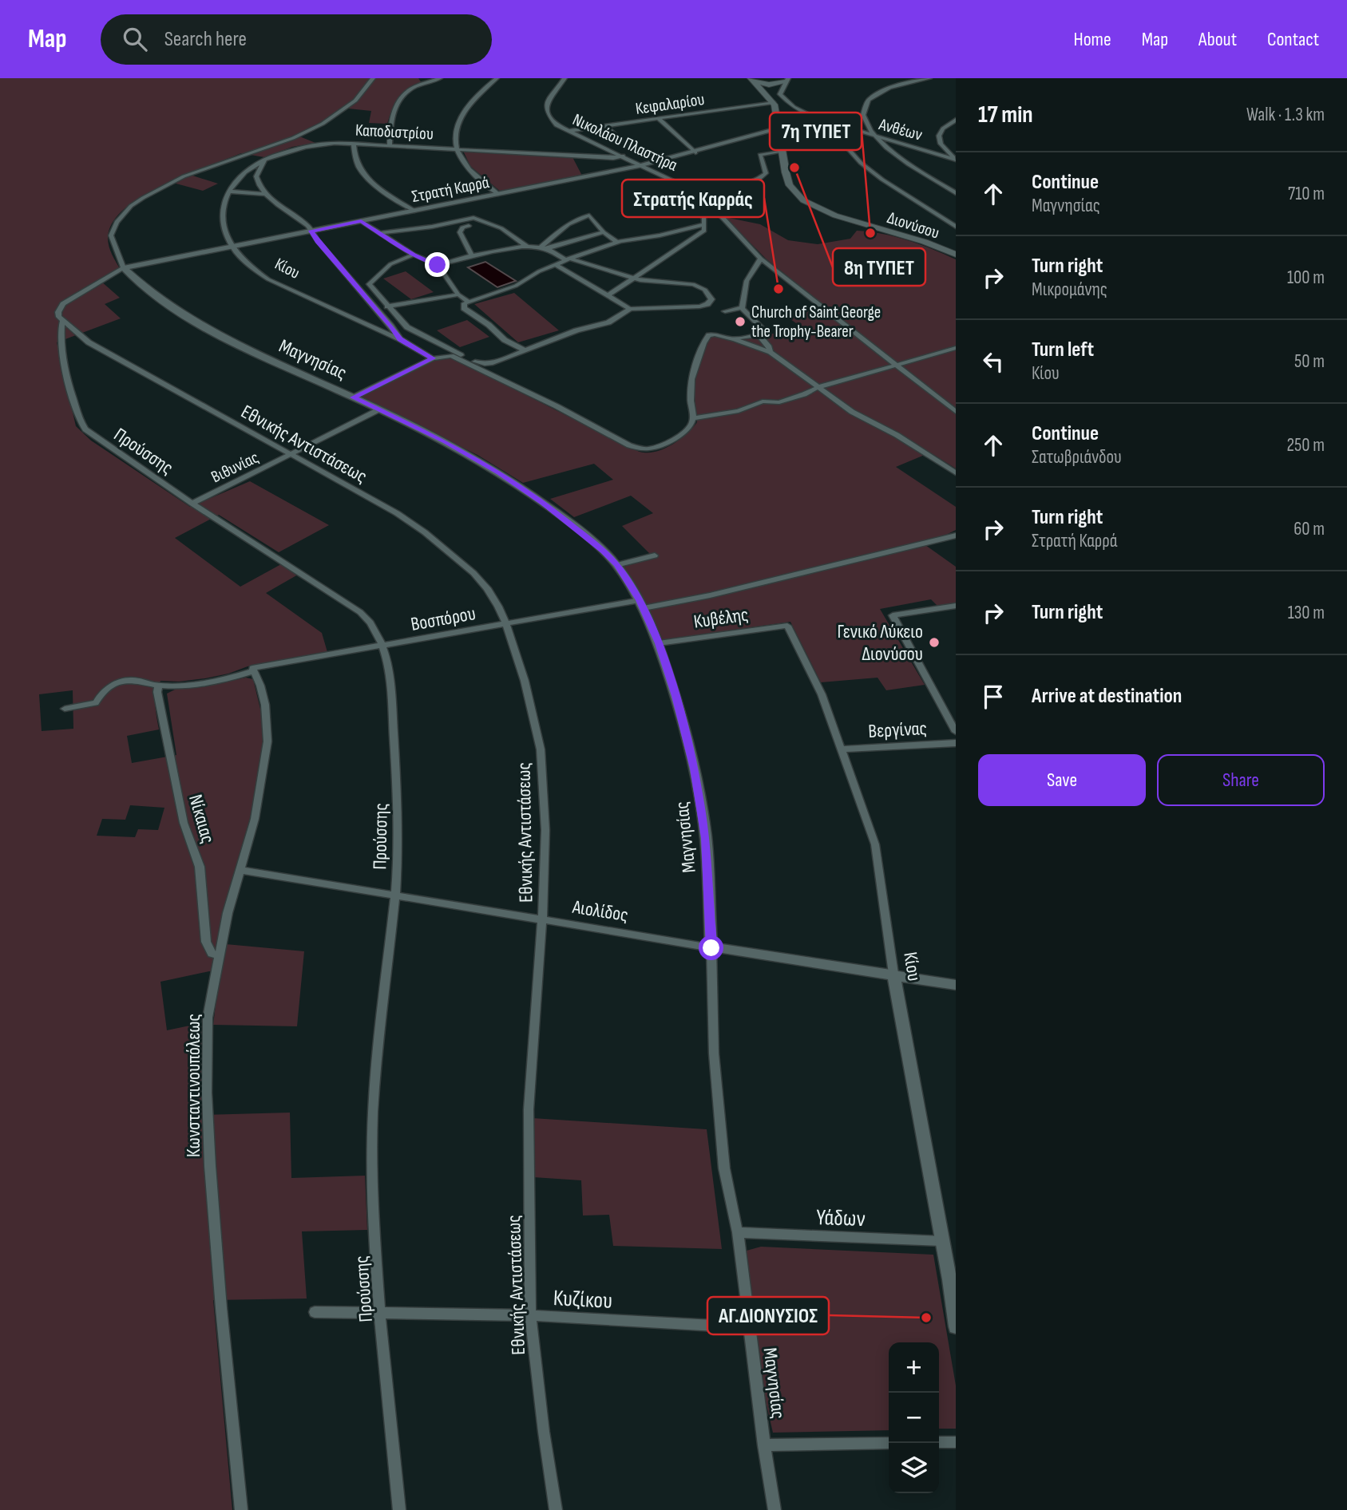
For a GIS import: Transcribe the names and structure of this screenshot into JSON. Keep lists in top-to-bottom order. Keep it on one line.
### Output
{"streets":{"main road":["Διονύσου"],"street":["Κεφαλαρίου","Ανθέων","Καποδιστρίου","Νικολάου Πλαστήρα","Στρατή Καρρά","Κίου","Μαγνησίας","Εθνικής Αντιστάσεως","Προύσσης","Βιθυνίας","Κυβέλης","Βοσπόρου","Βεργίνας","Νίκαιας","Αιολίδος","Κωνσταντινουπόλεως","Υάδων","Κυζίκου"]},"crossings":[["Κεφαλαρίου","Νικολάου Πλαστήρα"],["Κεφαλαρίου","Διονύσου"],["Καποδιστρίου","Νικολάου Πλαστήρα"],["Καποδιστρίου","Κίου"],["Νικολάου Πλαστήρα","Στρατή Καρρά"],["Στρατή Καρρά","Διονύσου"],["Στρατή Καρρά","Κίου"],["Στρατή Καρρά","Μαγνησίας"],["Κίου","Κυβέλης"],["Κίου","Βεργίνας"],["Κίου","Αιολίδος"],["Κίου","Υάδων"],["Μαγνησίας","Βιθυνίας"],["Μαγνησίας","Κυβέλης"],["Μαγνησίας","Βοσπόρου"],["Μαγνησίας","Αιολίδος"],["Μαγνησίας","Υάδων"],["Μαγνησίας","Κυζίκου"],["Εθνικής Αντιστάσεως","Προύσσης"],["Εθνικής Αντιστάσεως","Βιθυνίας"],["Εθνικής Αντιστάσεως","Βοσπόρου"],["Εθνικής Αντιστάσεως","Αιολίδος"],["Εθνικής Αντιστάσεως","Κυζίκου"],["Προύσσης","Βιθυνίας"],["Προύσσης","Βοσπόρου"],["Προύσσης","Αιολίδος"],["Προύσσης","Κυζίκου"],["Βοσπόρου","Νίκαιας"],["Βοσπόρου","Κωνσταντινουπόλεως"],["Νίκαιας","Κωνσταντινουπόλεως"],["Αιολίδος","Κωνσταντινουπόλεως"]],"places":["8η ΤΥΠΕΤ","7η ΤΥΠΕΤ","Στρατής Καρράς","Church of Saint George the Trophy-Bearer","Γενικό Λύκειο Διονύσου","ΑΓ.ΔΙΟΝΥΣΙΟΣ"],"page":{"header":"Map","search":"Search here","nav":["Home","Map","About","Contact"],"heading":["17 min","Walk · 1.3 km"],"list":[["Continue","Μαγνησίας","710 m"],["Turn right","Μικρομάνης","100 m"],["Turn left","Κίου","50 m"],["Continue","Σατωβριάνδου","250 m"],["Turn right","Στρατή Καρρά","60 m"],["Turn right","130 m"],"Arrive at destination"],"buttons":["Save","Share"],"map_buttons":["+","−"]}}
